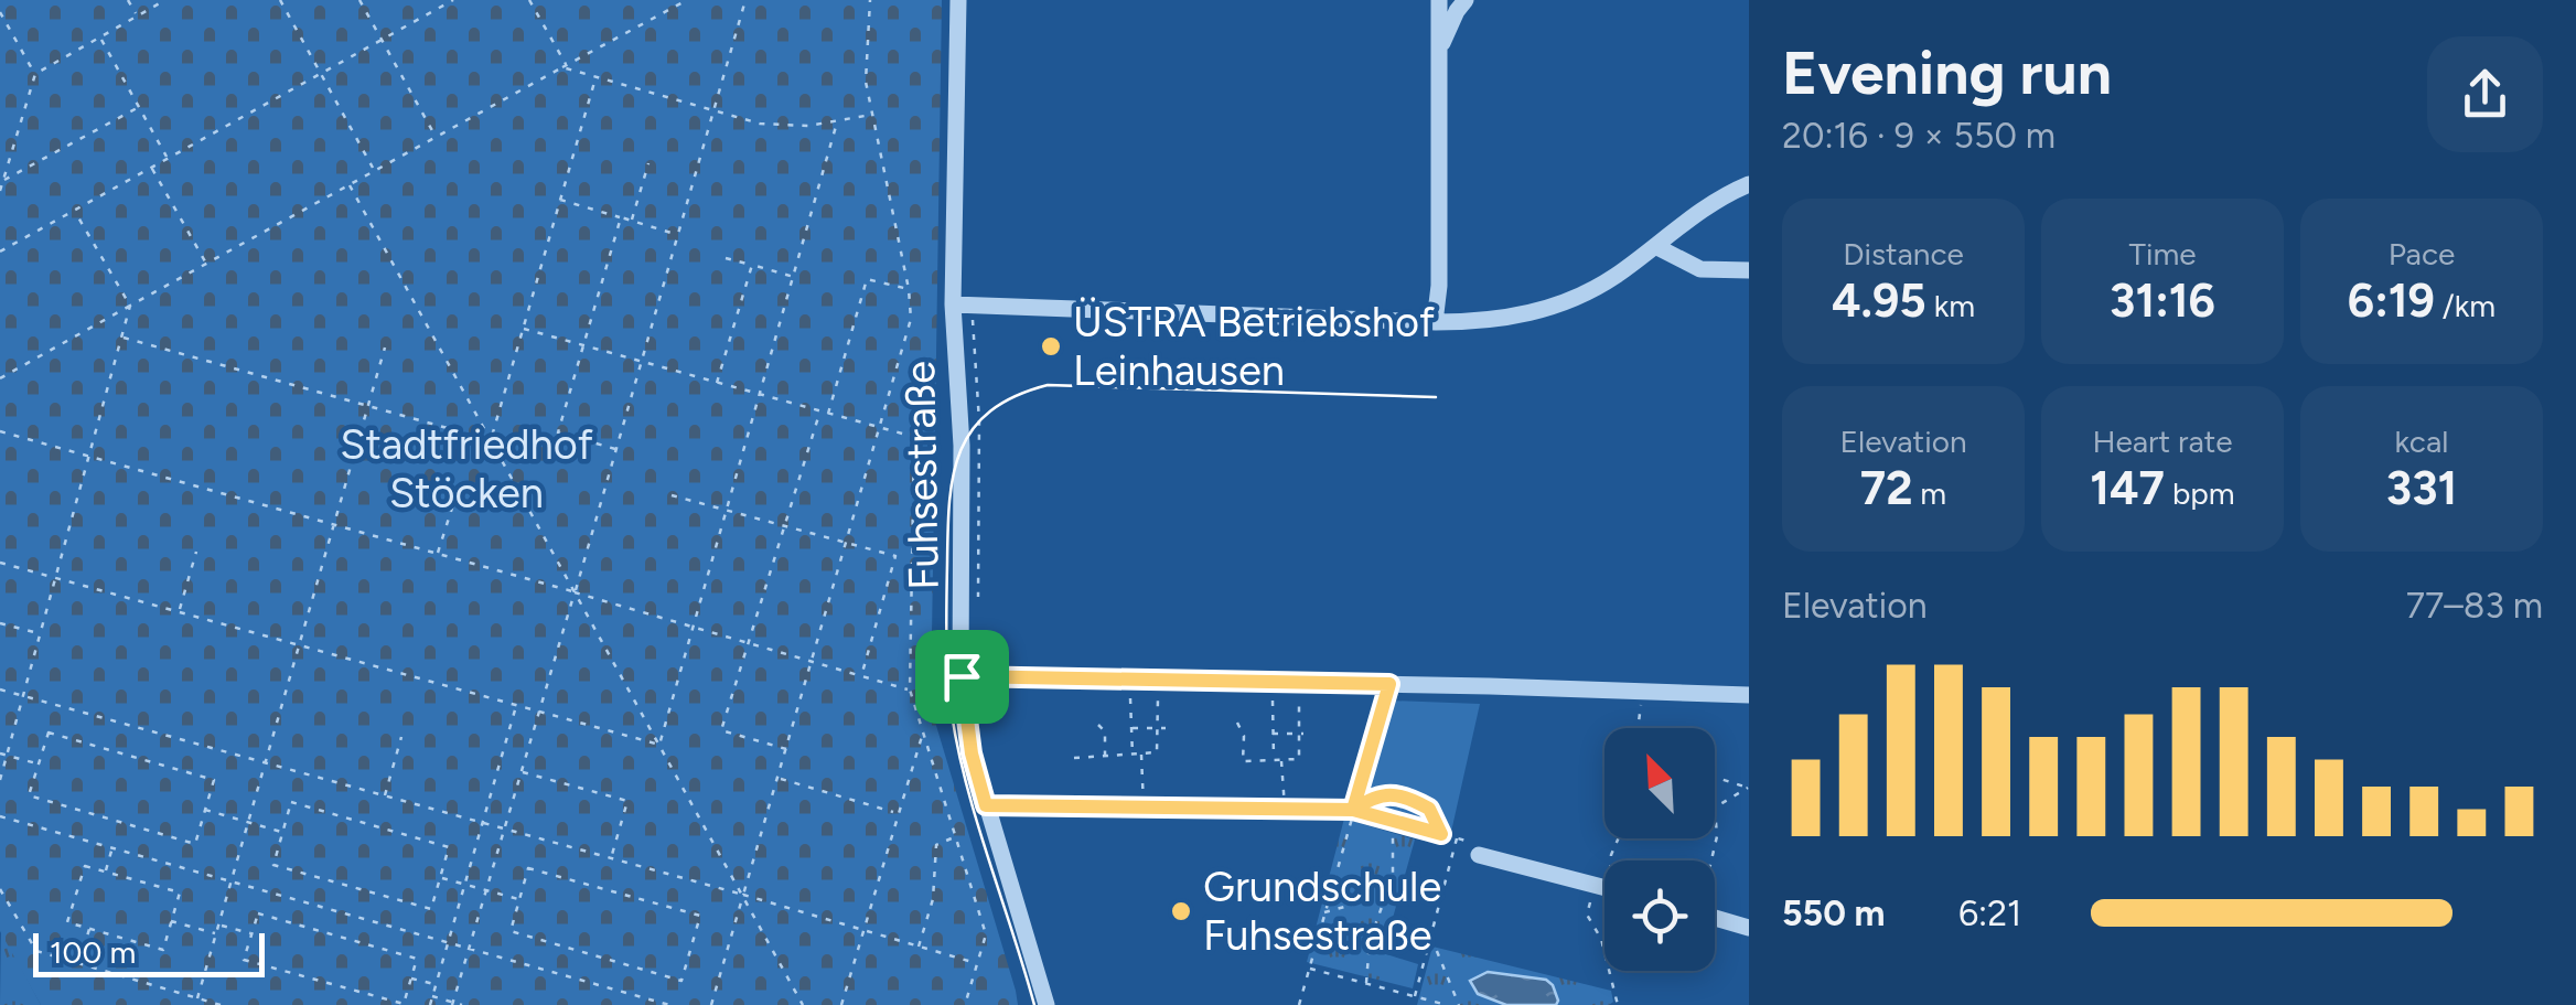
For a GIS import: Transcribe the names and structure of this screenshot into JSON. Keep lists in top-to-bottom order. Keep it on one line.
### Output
{"streets":{"street":["Fuhsestraße"]},"parks":["Stadtfriedhof Stöcken"],"places":["ÜSTRA Betriebshof Leinhausen","Grundschule Fuhsestraße"],"scale_bar":"100 m","north":"top left","page":{"heading":["Evening run","20:16 · 9 × 550 m"],"stats":[["Distance","4.95 km"],["Time","31:16"],["Pace","6:19 /km"],["Elevation","72 m"],["Heart rate","147 bpm"],["kcal","331"]],"chart":["Elevation","77–83 m"],"list":[{"name":"550 m","note":"6:21"}],"scale":"100 m"}}
